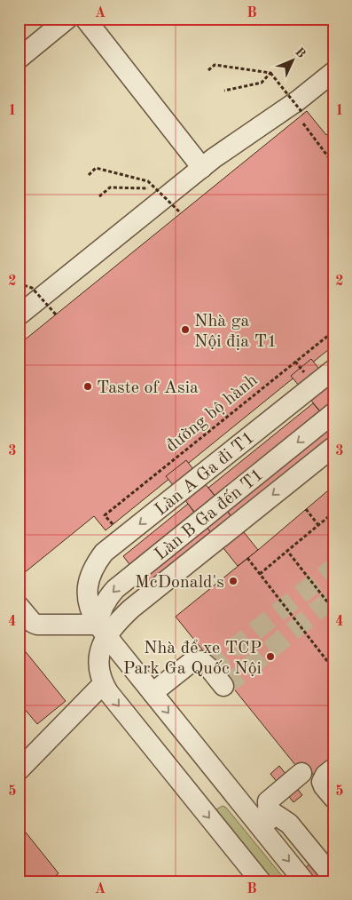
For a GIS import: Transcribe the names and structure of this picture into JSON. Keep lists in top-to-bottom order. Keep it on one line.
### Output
{"streets":{"street":["Làn A Ga đi T1","Làn B Ga đến T1"],"path":["đường bộ hành"]},"crossings":[["Làn A Ga đi T1","Làn B Ga đến T1"]],"places":["Nhà ga Nội địa T1","Taste of Asia","McDonald's","Nhà để xe TCP Park Ga Quốc Nội"],"north":"top right","grid":{"columns":["A","B"],"rows":["1","2","3","4","5"]}}
